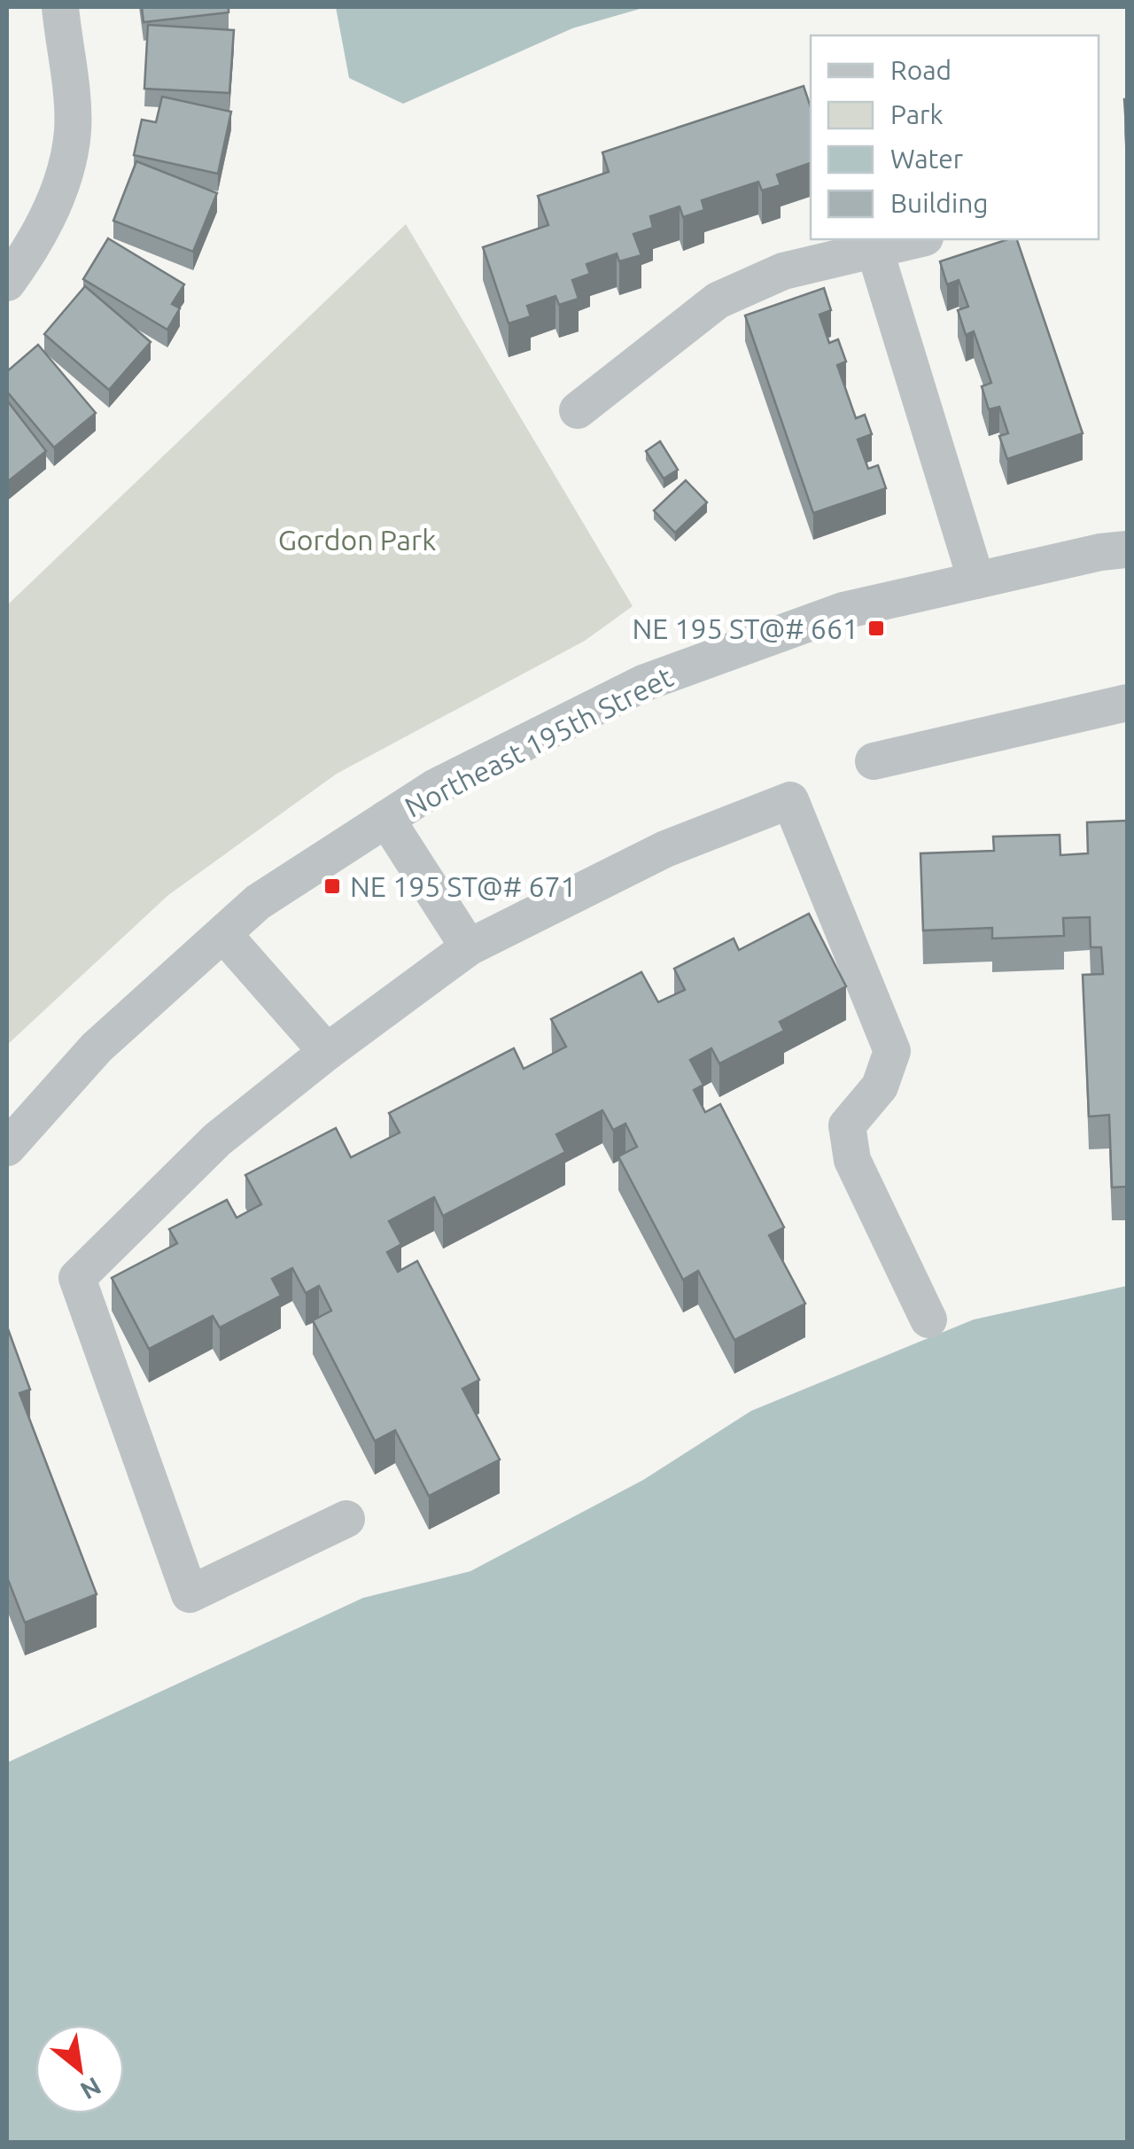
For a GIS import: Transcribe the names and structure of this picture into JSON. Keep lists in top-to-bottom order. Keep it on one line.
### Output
{"streets":{"street":["Northeast 195th Street"]},"parks":["Gordon Park"],"places":{"transit":["NE 195 ST@# 661","NE 195 ST@# 671"]},"legend":["Road","Park","Water","Building"],"north":"bottom right"}
